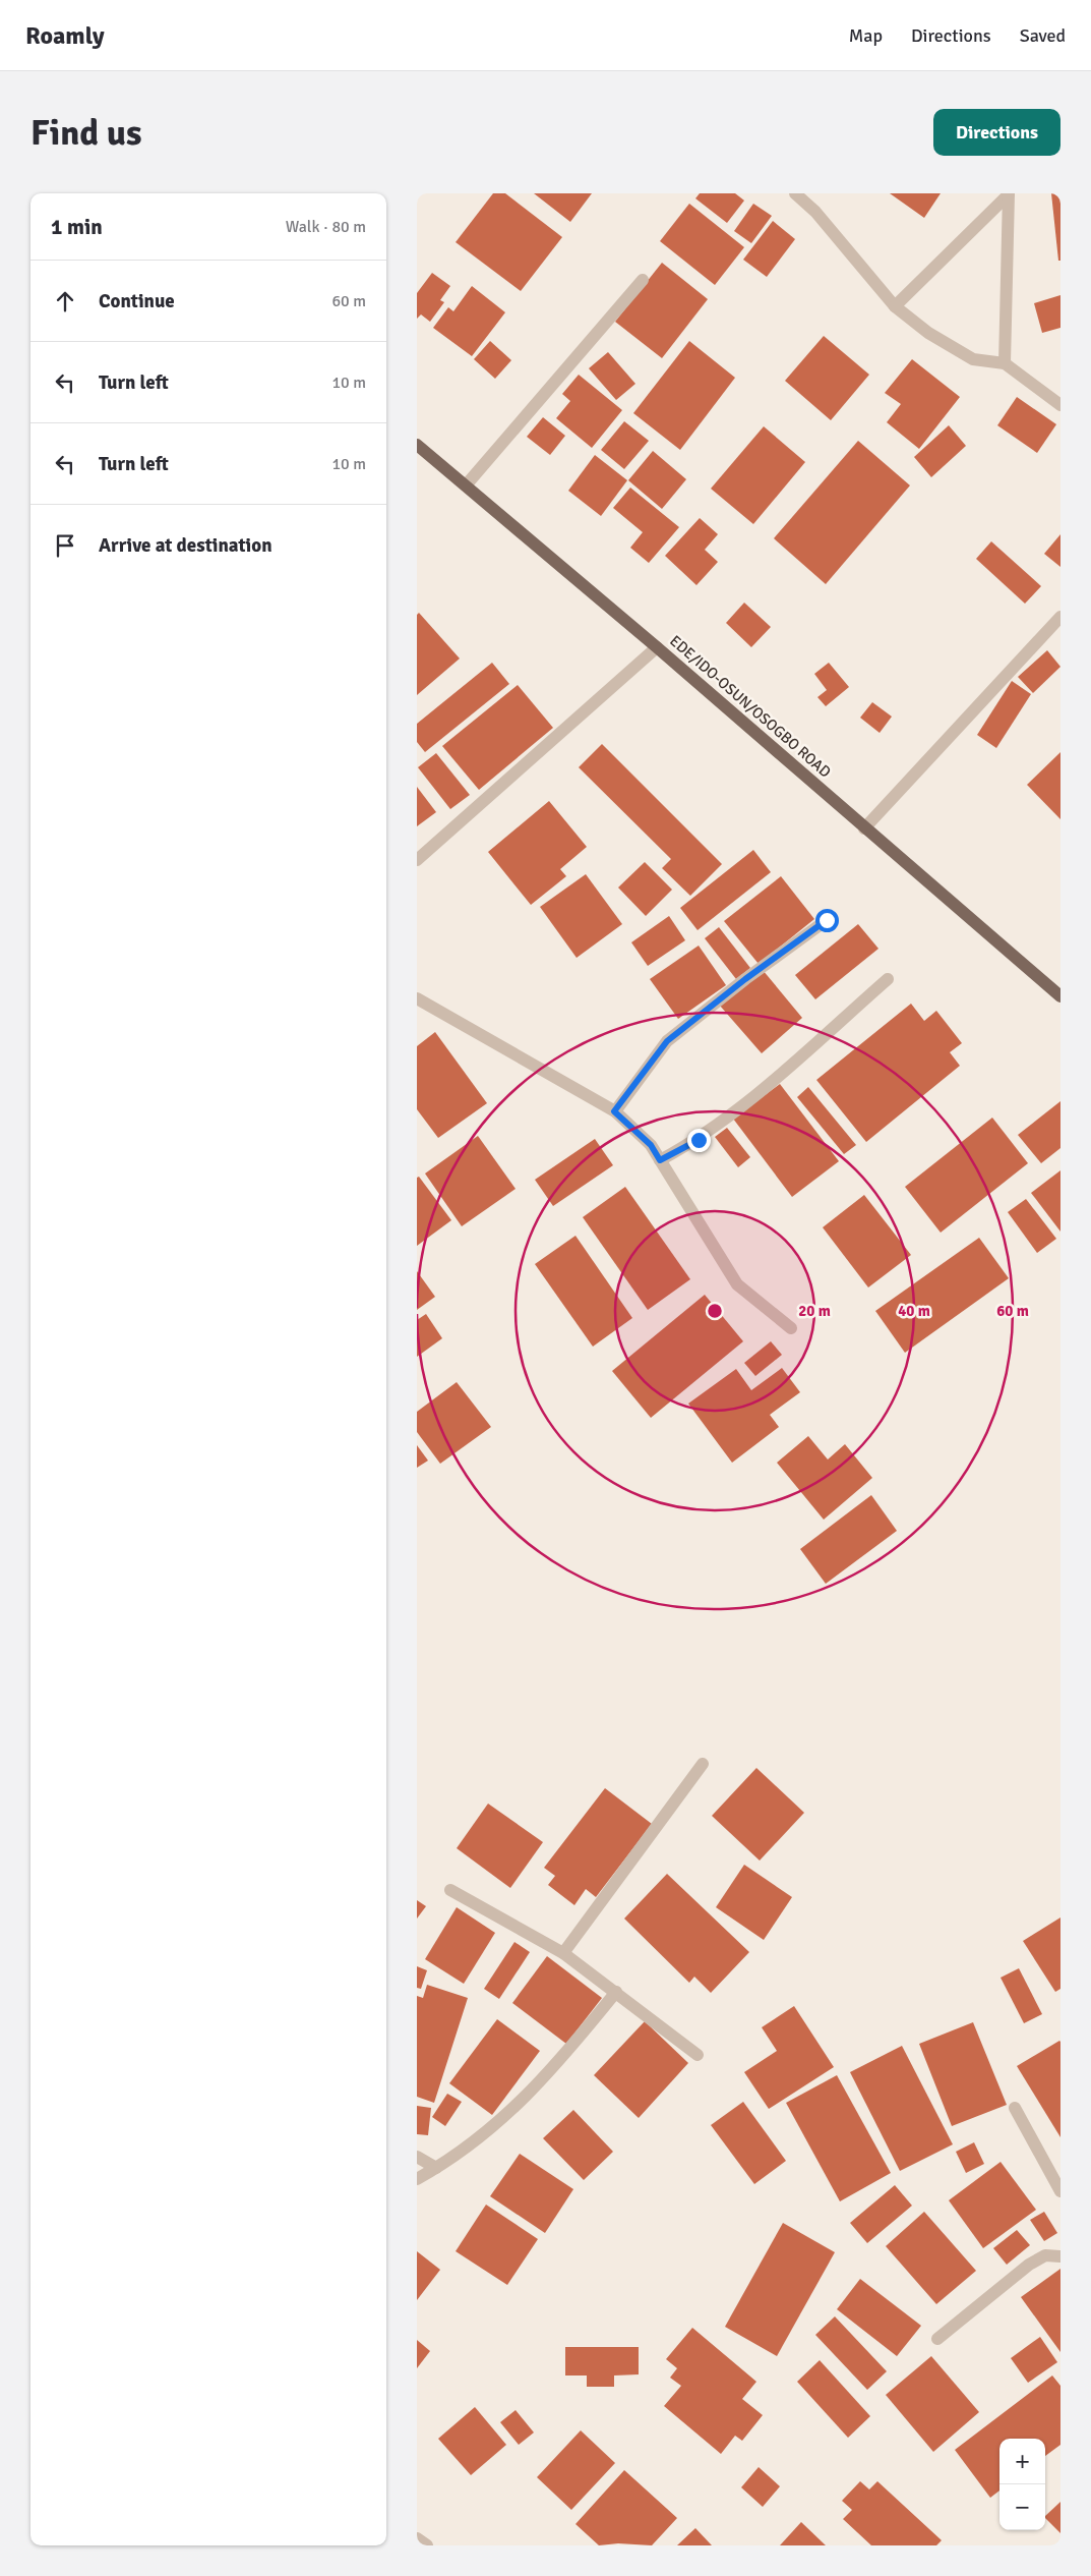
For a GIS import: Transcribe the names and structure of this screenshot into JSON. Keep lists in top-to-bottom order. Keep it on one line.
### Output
{"streets":{"main road":["EDE/IDO-OSUN/OSOGBO ROAD"]},"page":{"header":"Roamly","nav":["Map","Directions","Saved"],"buttons":"Directions","title":"Find us","heading":["1 min","Walk · 80 m"],"list":[["Continue","60 m"],["Turn left","10 m"],["Turn left","10 m"],"Arrive at destination"],"map_buttons":["+","−"]},"rings":["20 m","40 m","60 m"]}
